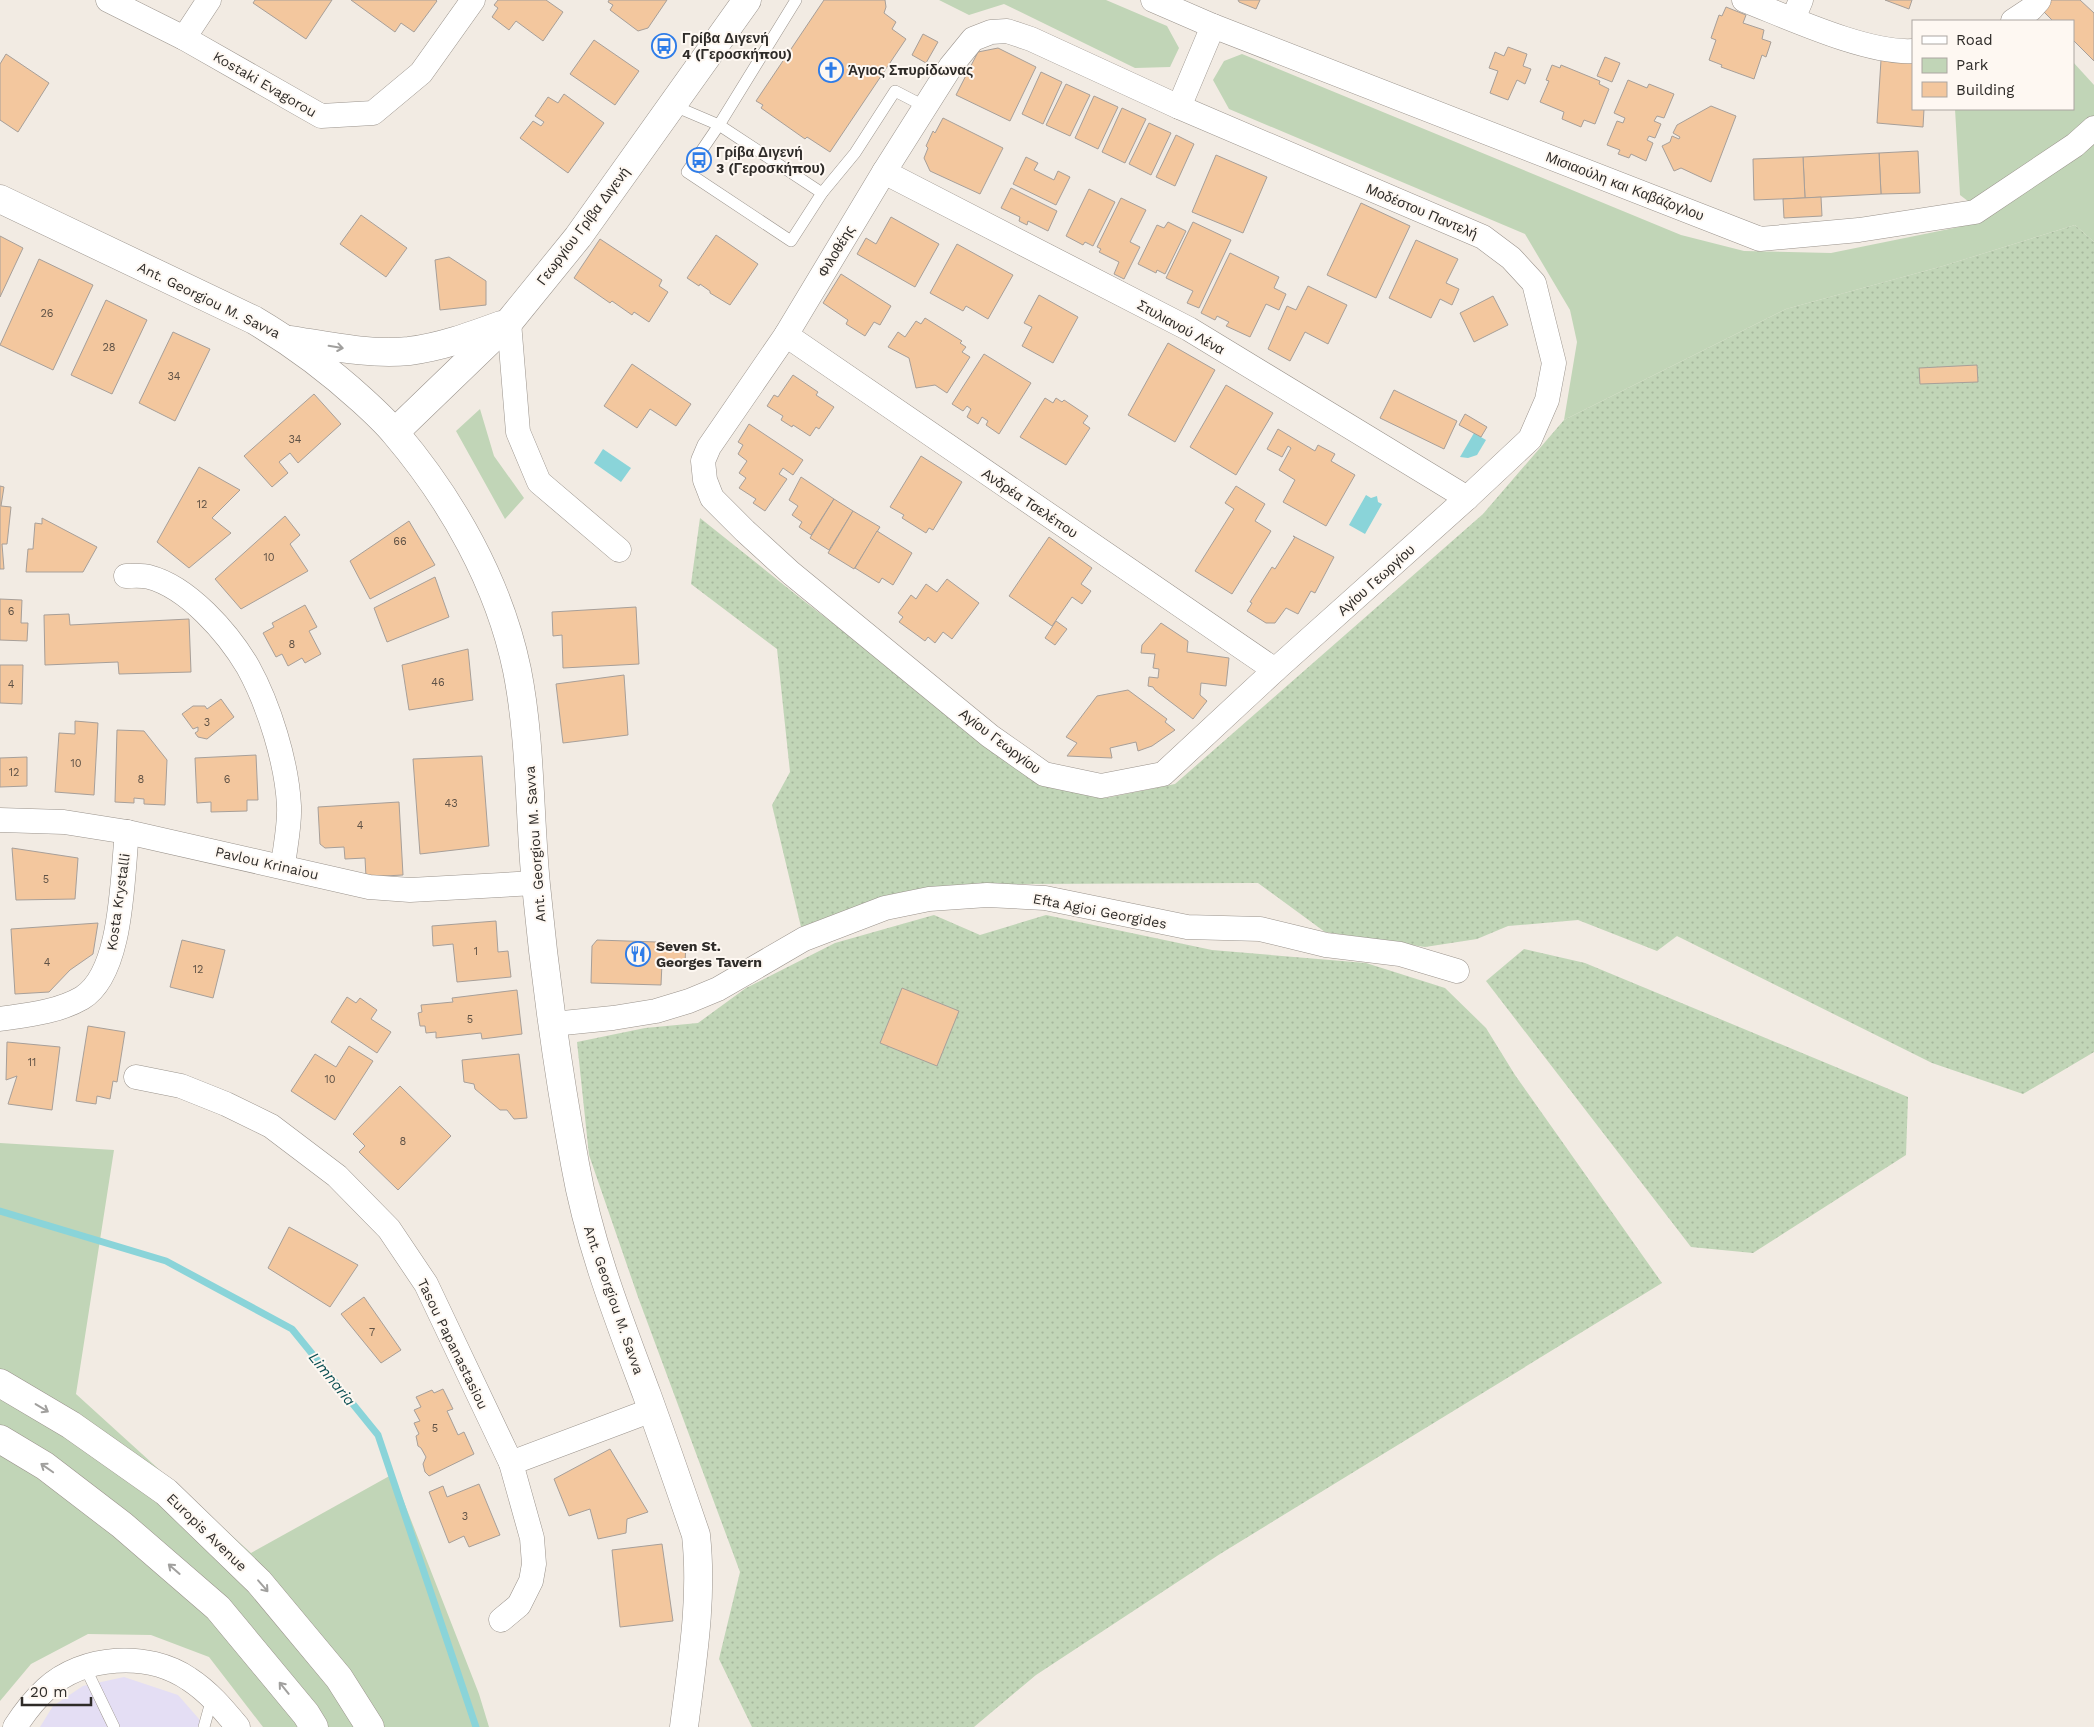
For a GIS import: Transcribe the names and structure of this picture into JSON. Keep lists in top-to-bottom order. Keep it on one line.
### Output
{"streets":{"main road":["Γεωργίου Γρίβα Διγενή","Ant. Georgiou M. Savva","Europis Avenue"],"street":["Kostaki Evagorou","Μισιαούλη και Καβάζογλου","Μοδέστου Παντελή","Φιλοθέης","Στυλιανού Λένα","Ανδρέα Τσελέπου","Αγίου Γεωργίου","Pavlou Krinaiou","Kosta Krystalli","Efta Agioi Georgides","Tasou Papanastasiou"]},"crossings":[["Μοδέστου Παντελή","Φιλοθέης"],["Μοδέστου Παντελή","Στυλιανού Λένα"],["Μοδέστου Παντελή","Αγίου Γεωργίου"],["Γεωργίου Γρίβα Διγενή","Ant. Georgiou M. Savva"],["Φιλοθέης","Στυλιανού Λένα"],["Φιλοθέης","Ανδρέα Τσελέπου"],["Φιλοθέης","Αγίου Γεωργίου"],["Ant. Georgiou M. Savva","Pavlou Krinaiou"],["Ant. Georgiou M. Savva","Efta Agioi Georgides"],["Στυλιανού Λένα","Αγίου Γεωργίου"],["Ανδρέα Τσελέπου","Αγίου Γεωργίου"],["Pavlou Krinaiou","Kosta Krystalli"]],"water":["Limnaria"],"places":{"bus stop":["Γρίβα Διγενή 4 (Γεροσκήπου)","Γρίβα Διγενή 3 (Γεροσκήπου)"],"church":["Άγιος Σπυρίδωνας"],"restaurant":["Seven St. Georges Tavern"]},"house_numbers":["26","28","34","34","12","66","10","6","8","46","4","3","10","12","8","6","43","4","5","1","4","12","5","11","10","8","7","5","3"],"legend":["Road","Park","Building"],"scale_bar":"20 m"}
